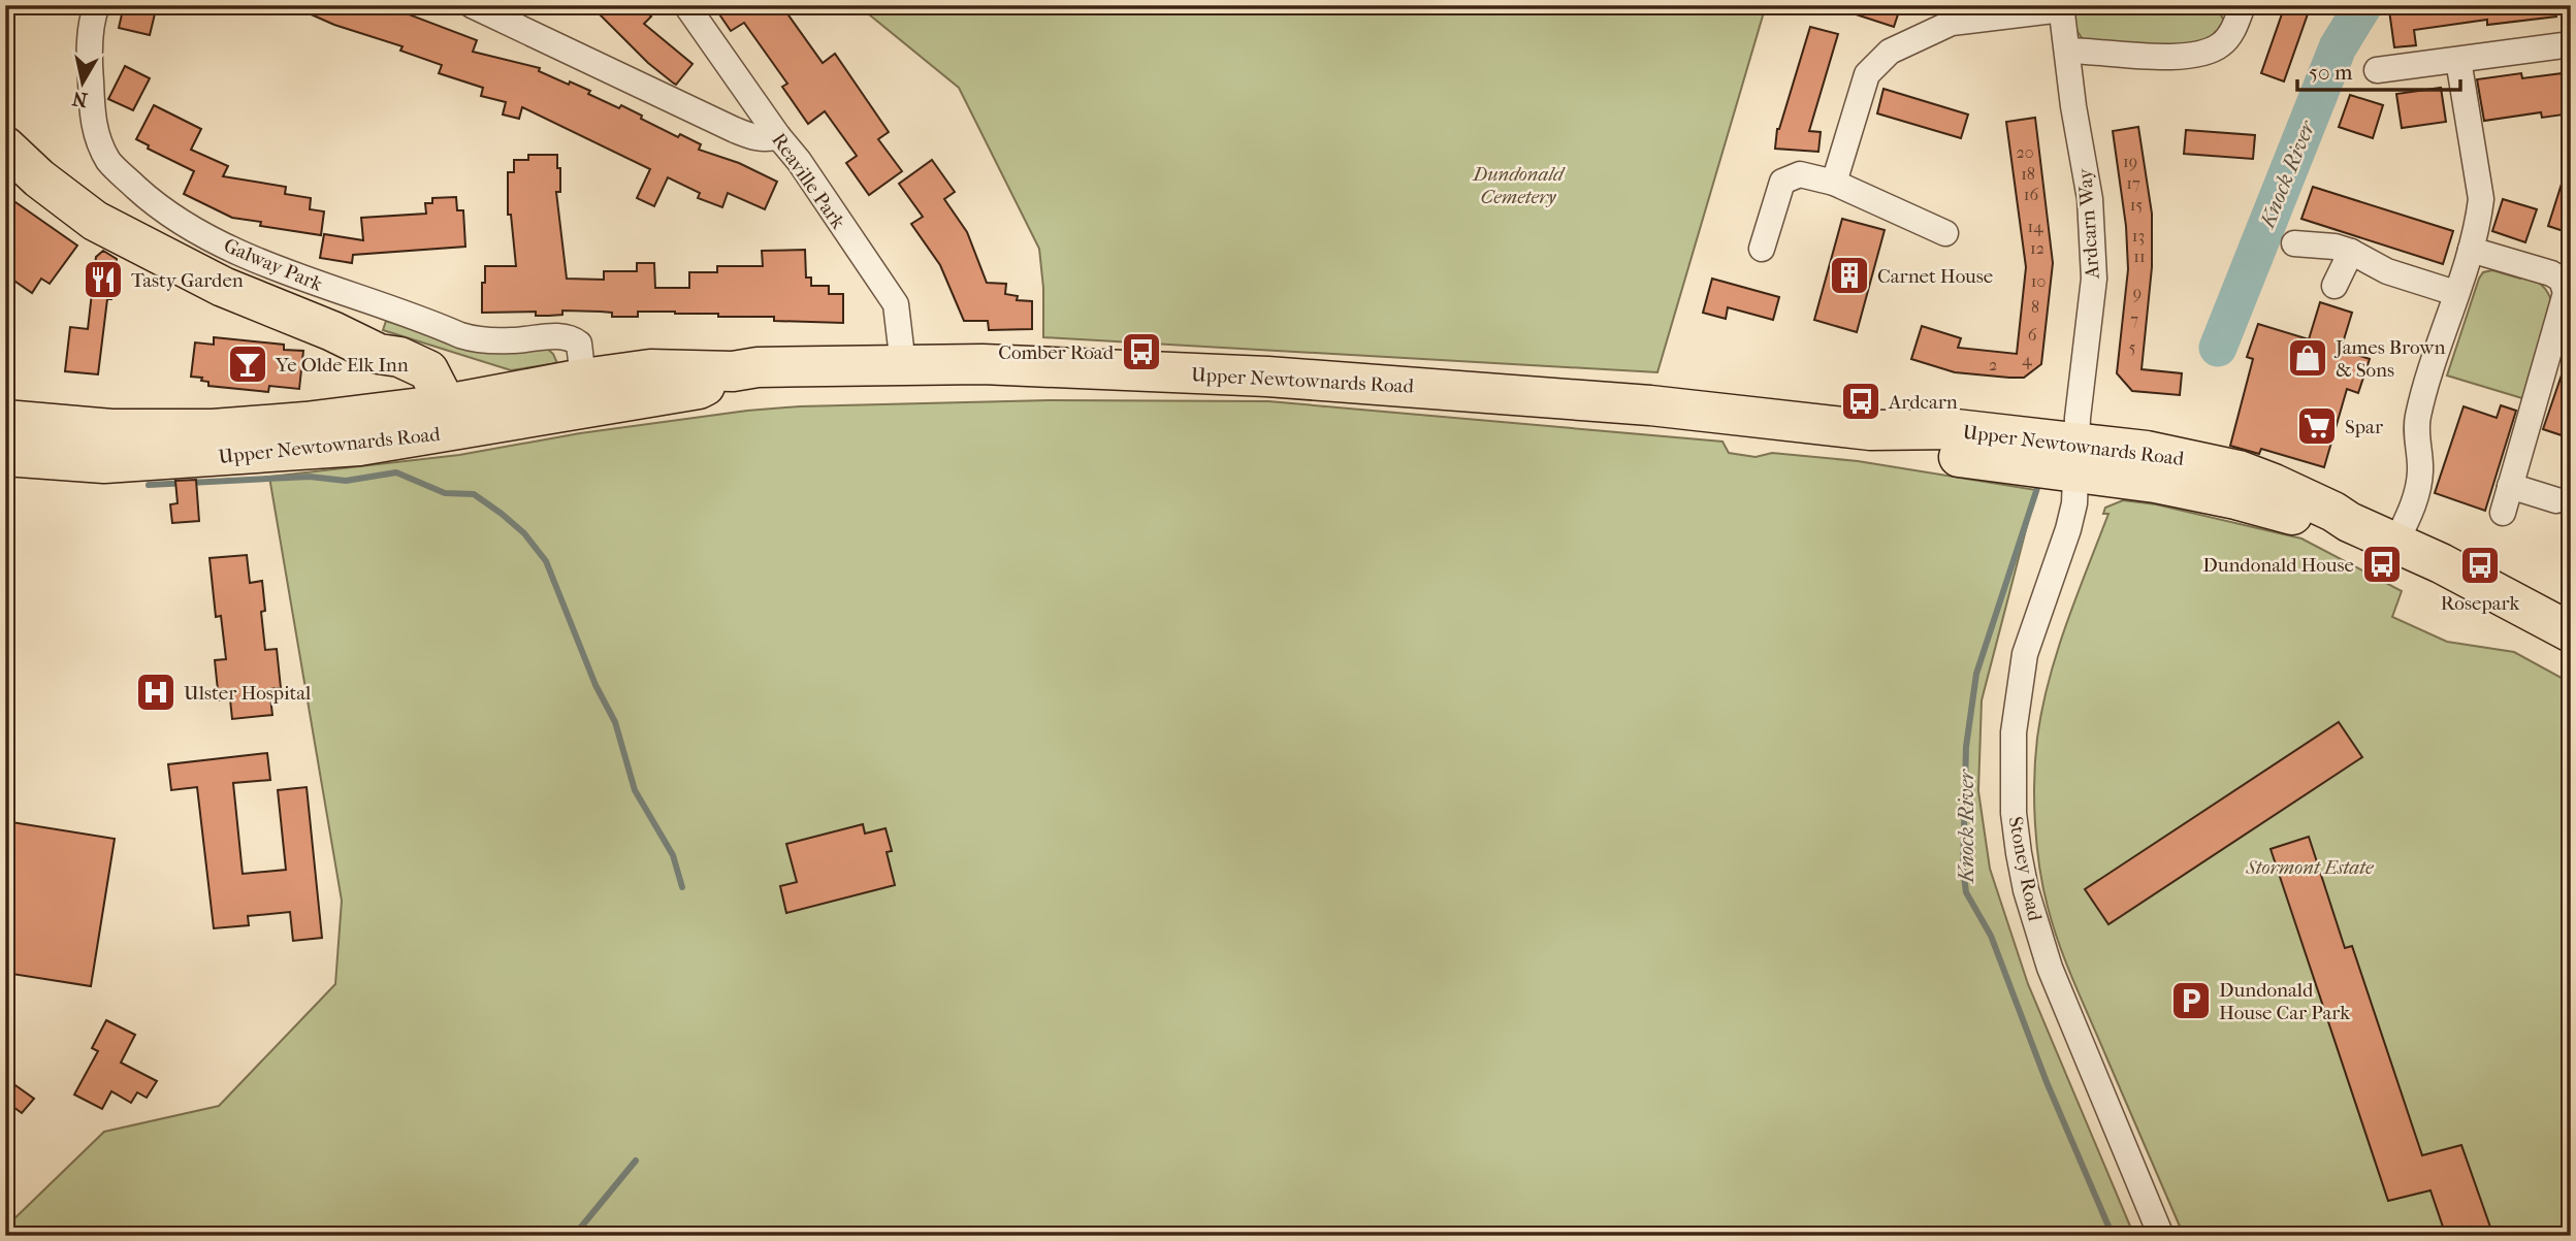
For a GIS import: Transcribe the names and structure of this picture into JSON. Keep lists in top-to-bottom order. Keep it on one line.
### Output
{"streets":{"highway":["Upper Newtownards Road"],"street":["Reaville Park","Ardcarn Way","Galway Park","Stoney Road"]},"crossings":[["Reaville Park","Upper Newtownards Road"],["Ardcarn Way","Upper Newtownards Road"],["Ardcarn Way","Stoney Road"],["Galway Park","Upper Newtownards Road"],["Upper Newtownards Road","Stoney Road"]],"water":["Knock River"],"parks":["Dundonald Cemetery","Stormont Estate"],"places":{"building":["Carnet House"],"restaurant":["Tasty Garden"],"bus stop":["Comber Road","Ardcarn","Dundonald House","Rosepark"],"shop":["James Brown & Sons"],"bar":["Ye Olde Elk Inn"],"supermarket":["Spar"],"hospital":["Ulster Hospital"],"parking":["Dundonald House Car Park"]},"house_numbers":["20","19","18","17","16","15","14","13","12","11","10","9","8","7","6","5","4","2"],"scale_bar":"50 m","north":"bottom"}
